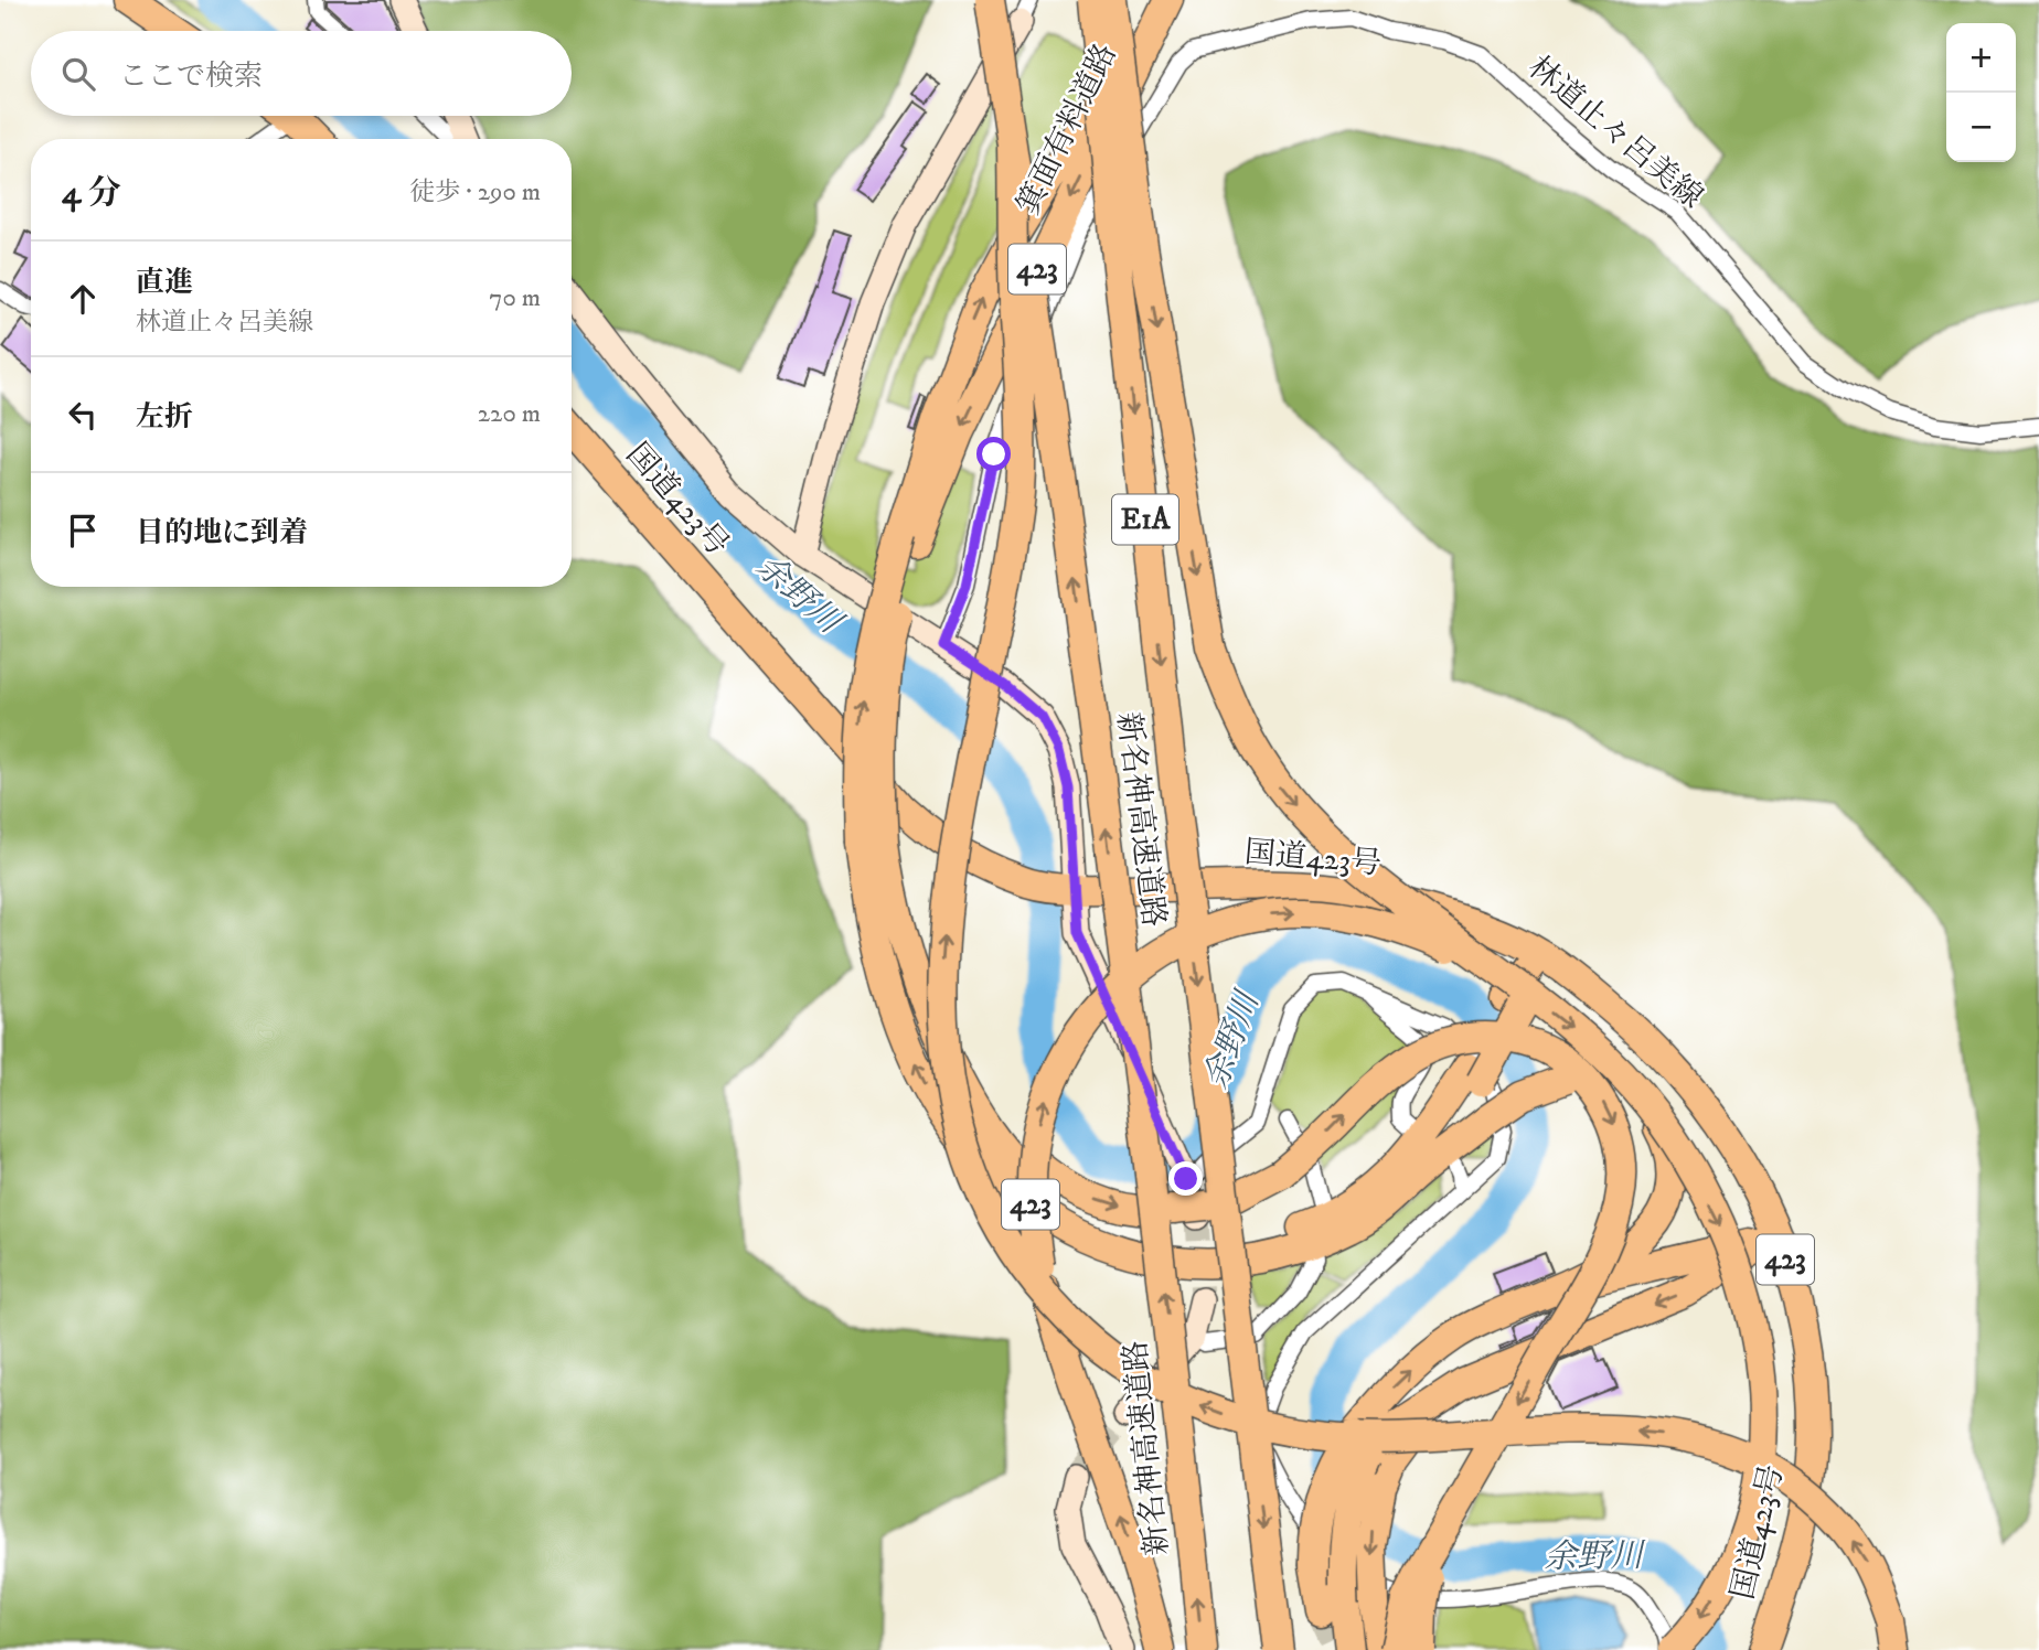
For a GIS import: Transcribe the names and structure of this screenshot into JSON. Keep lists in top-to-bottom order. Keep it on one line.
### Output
{"streets":{"highway":["箕面有料道路","423","国道423号","E1A","新名神高速道路"],"street":["林道止々呂美線"]},"crossings":[["箕面有料道路","423"],["423","国道423号"]],"water":["余野川"],"page":{"map_buttons":["+","−"],"search":"ここで検索","heading":["4 分","徒歩 · 290 m"],"list":[["直進","林道止々呂美線","70 m"],["左折","220 m"],"目的地に到着"]}}
